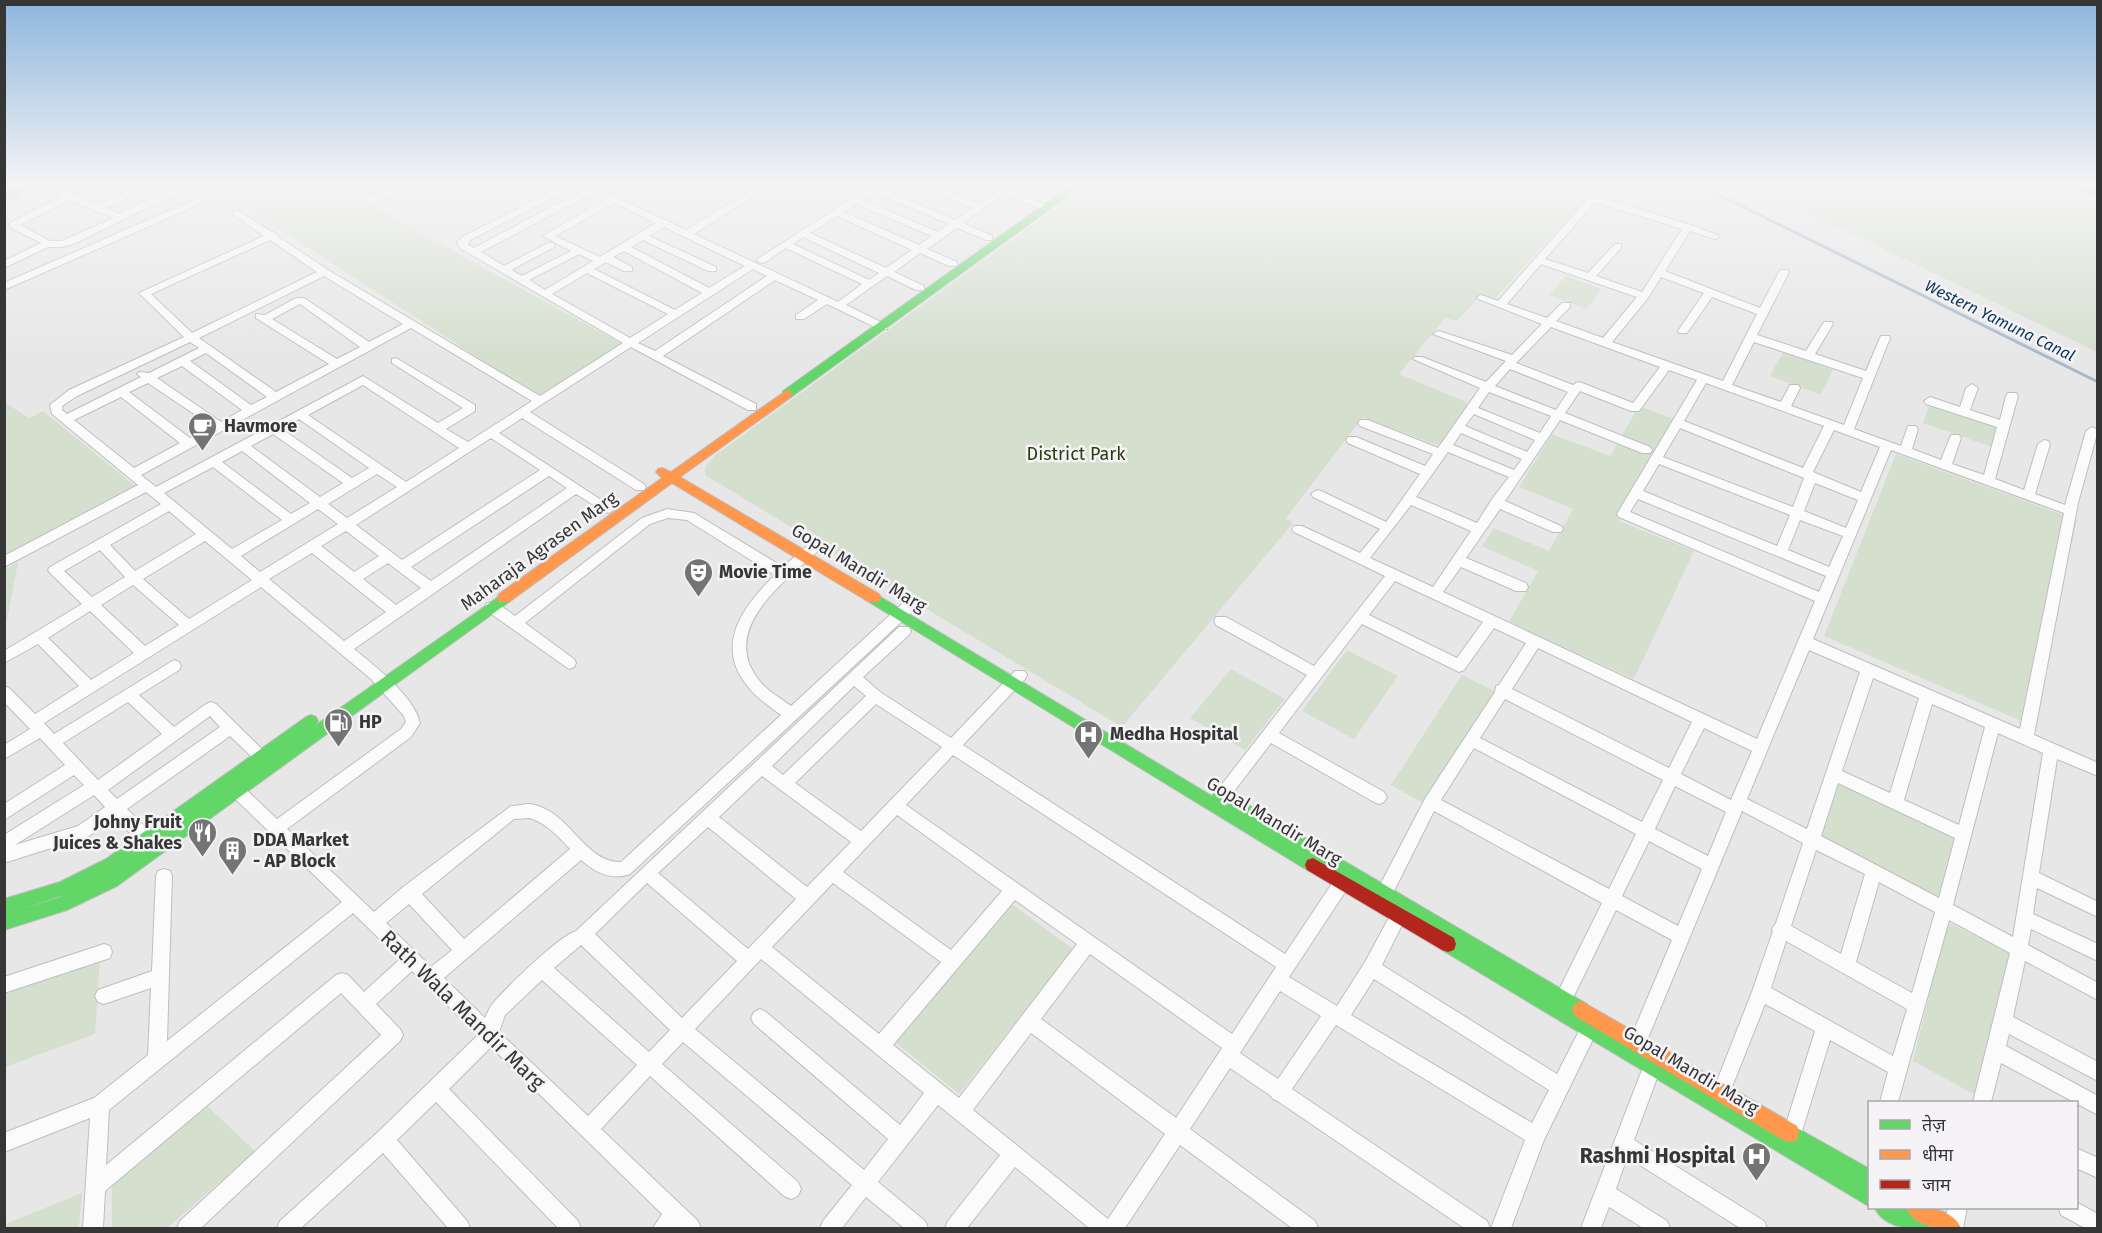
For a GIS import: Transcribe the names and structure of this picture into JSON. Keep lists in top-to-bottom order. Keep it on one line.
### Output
{"streets":{"main road":["Maharaja Agrasen Marg","Gopal Mandir Marg"],"street":["Rath Wala Mandir Marg"]},"crossings":[["Maharaja Agrasen Marg","Gopal Mandir Marg"],["Maharaja Agrasen Marg","Rath Wala Mandir Marg"]],"water":["Western Yamuna Canal"],"parks":["District Park"],"places":{"cafe":["Havmore"],"theatre":["Movie Time"],"fuel station":["HP"],"hospital":["Medha Hospital","Rashmi Hospital"],"restaurant":["Johny Fruit Juices & Shakes"],"building":["DDA Market - AP Block"]},"legend":["तेज़","धीमा","जाम"]}
